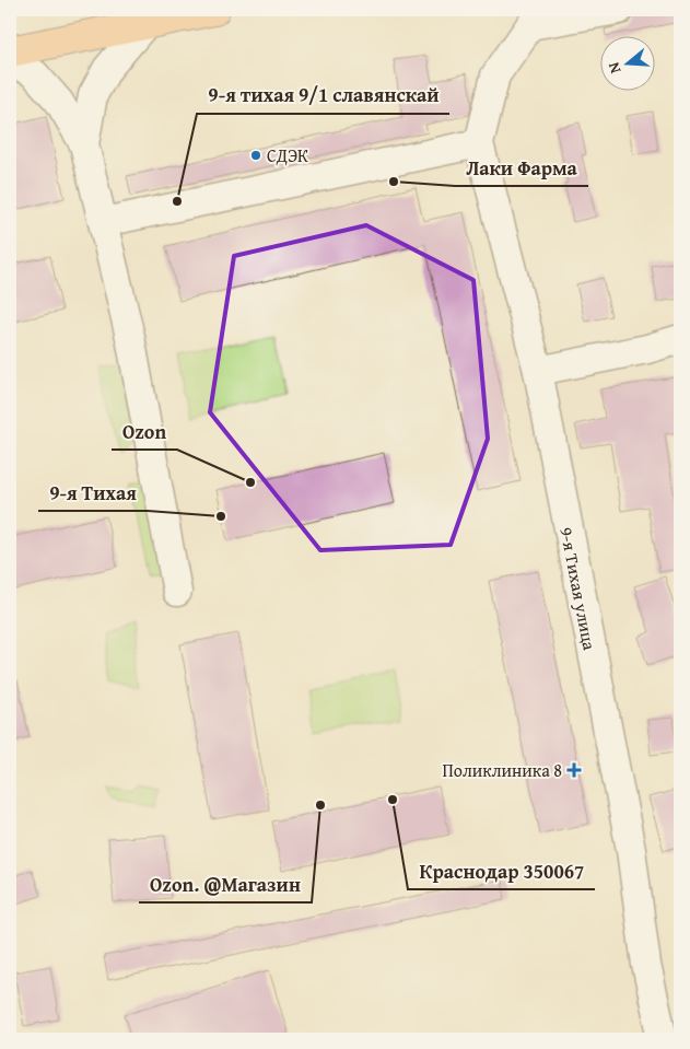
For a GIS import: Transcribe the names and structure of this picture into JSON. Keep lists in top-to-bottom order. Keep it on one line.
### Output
{"streets":{"street":["9-я Тихая улица"]},"places":{"other":["СДЭК","Лаки Фарма","9-я тихая 9/1 славянскай","Ozon","9-я Тихая","Краснодар 350067","Ozon. @Магазин"],"health":["Поликлиника 8"]},"north":"left"}
